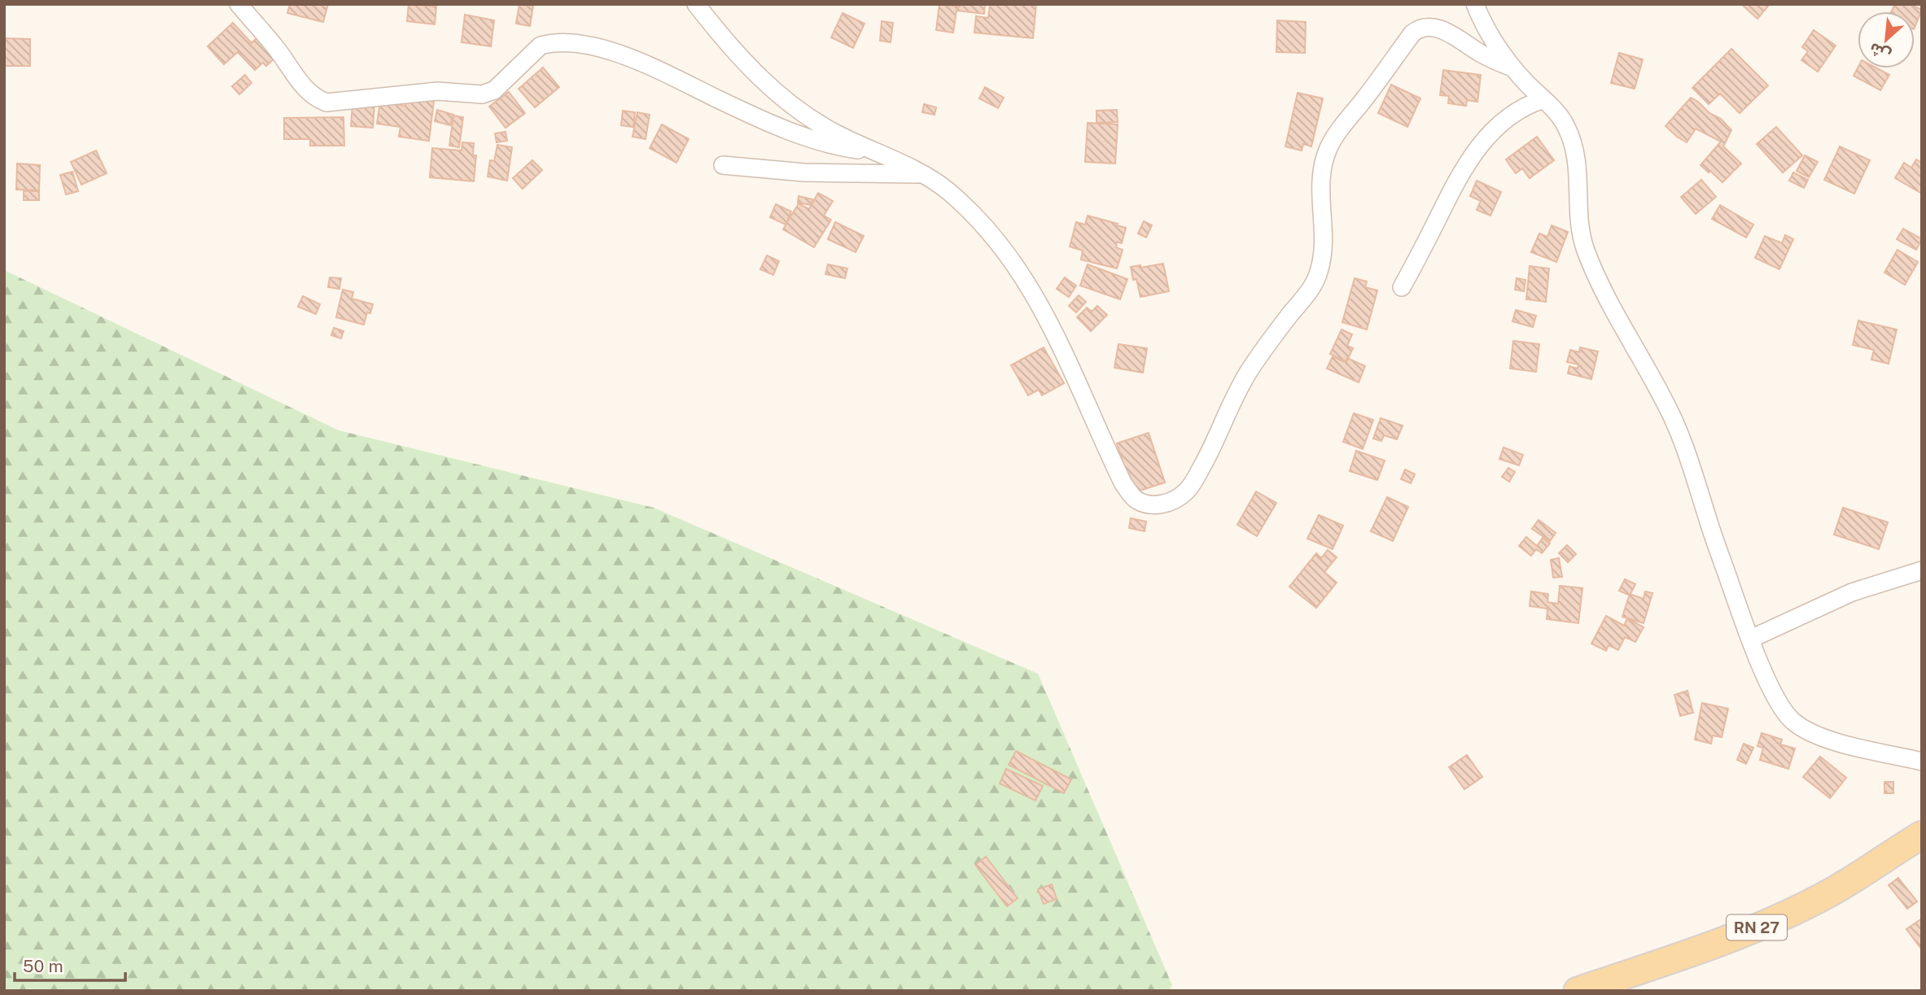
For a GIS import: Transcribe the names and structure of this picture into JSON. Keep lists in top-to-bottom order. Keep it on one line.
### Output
{"streets":{"main road":["RN 27"]},"scale_bar":"50 m","north":"bottom left"}
